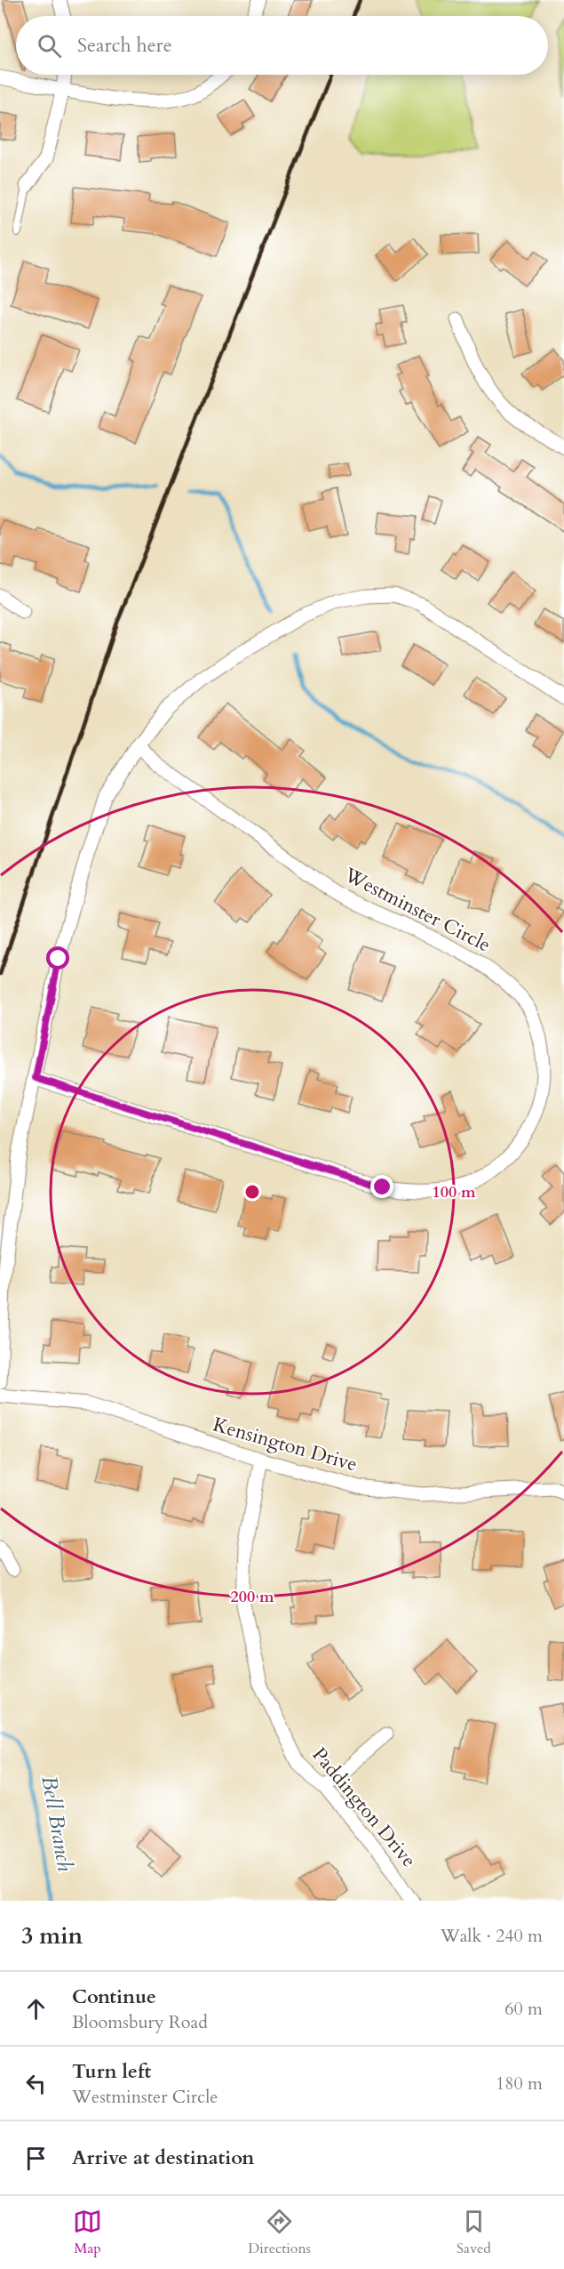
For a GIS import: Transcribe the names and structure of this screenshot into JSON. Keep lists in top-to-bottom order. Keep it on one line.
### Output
{"streets":{"street":["Westminster Circle","Kensington Drive","Paddington Drive"]},"crossings":[["Kensington Drive","Paddington Drive"]],"water":["Bell Branch"],"page":{"search":"Search here","heading":["3 min","Walk · 240 m"],"list":[["Continue","Bloomsbury Road","60 m"],["Turn left","Westminster Circle","180 m"],"Arrive at destination"],"nav":["Map","Directions","Saved"]},"rings":["100 m","200 m"]}
